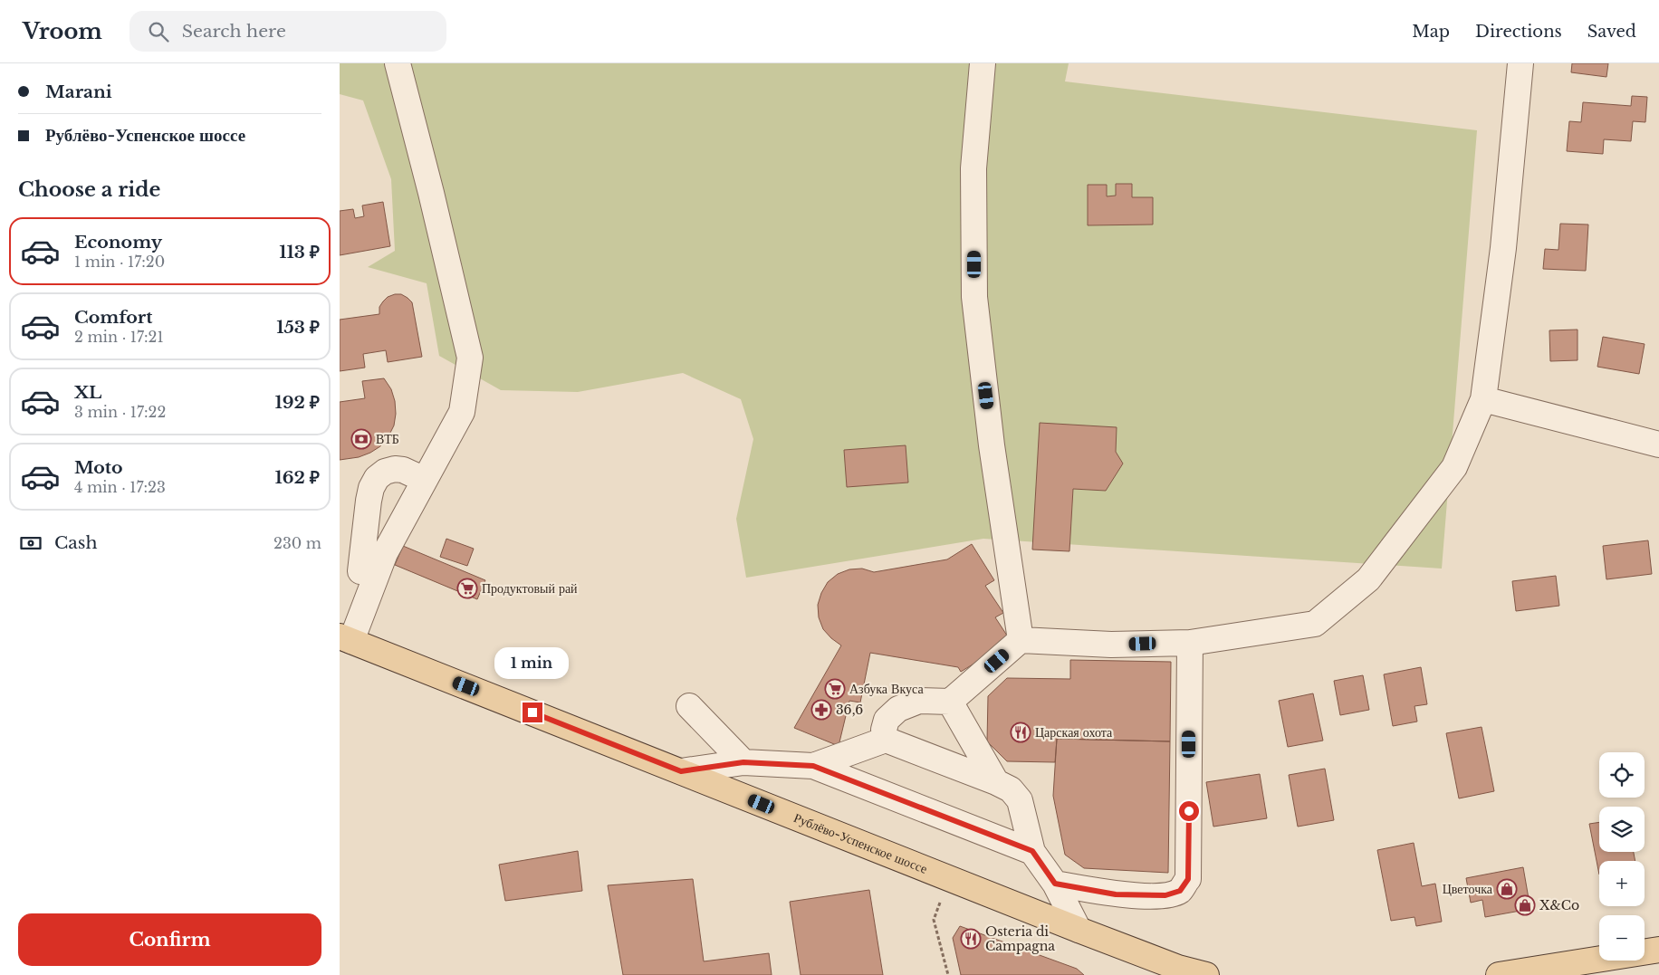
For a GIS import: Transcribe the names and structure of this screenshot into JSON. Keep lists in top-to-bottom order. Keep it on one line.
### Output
{"streets":{"main road":["Рублёво-Успенское шоссе"]},"places":{"bank":["ВТБ"],"supermarket":["Продуктовый рай","Азбука Вкуса"],"pharmacy":["36,6"],"restaurant":["Царская охота","Osteria di Campagna"],"shop":["Цветочка","X&Co"]},"page":{"header":"Vroom","search":"Search here","nav":["Map","Directions","Saved"],"banner":["Marani","Рублёво-Успенское шоссе"],"heading":"Choose a ride","list":[{"name":"Economy","note":"1 min · 17:20","value":"113 ₽"},{"name":"Comfort","note":"2 min · 17:21","value":"153 ₽"},{"name":"XL","note":"3 min · 17:22","value":"192 ₽"},{"name":"Moto","note":"4 min · 17:23","value":"162 ₽"}],"pay":["Cash","230 m"],"bubble":"1 min","map_buttons":["+","−"],"buttons":"Confirm"}}
